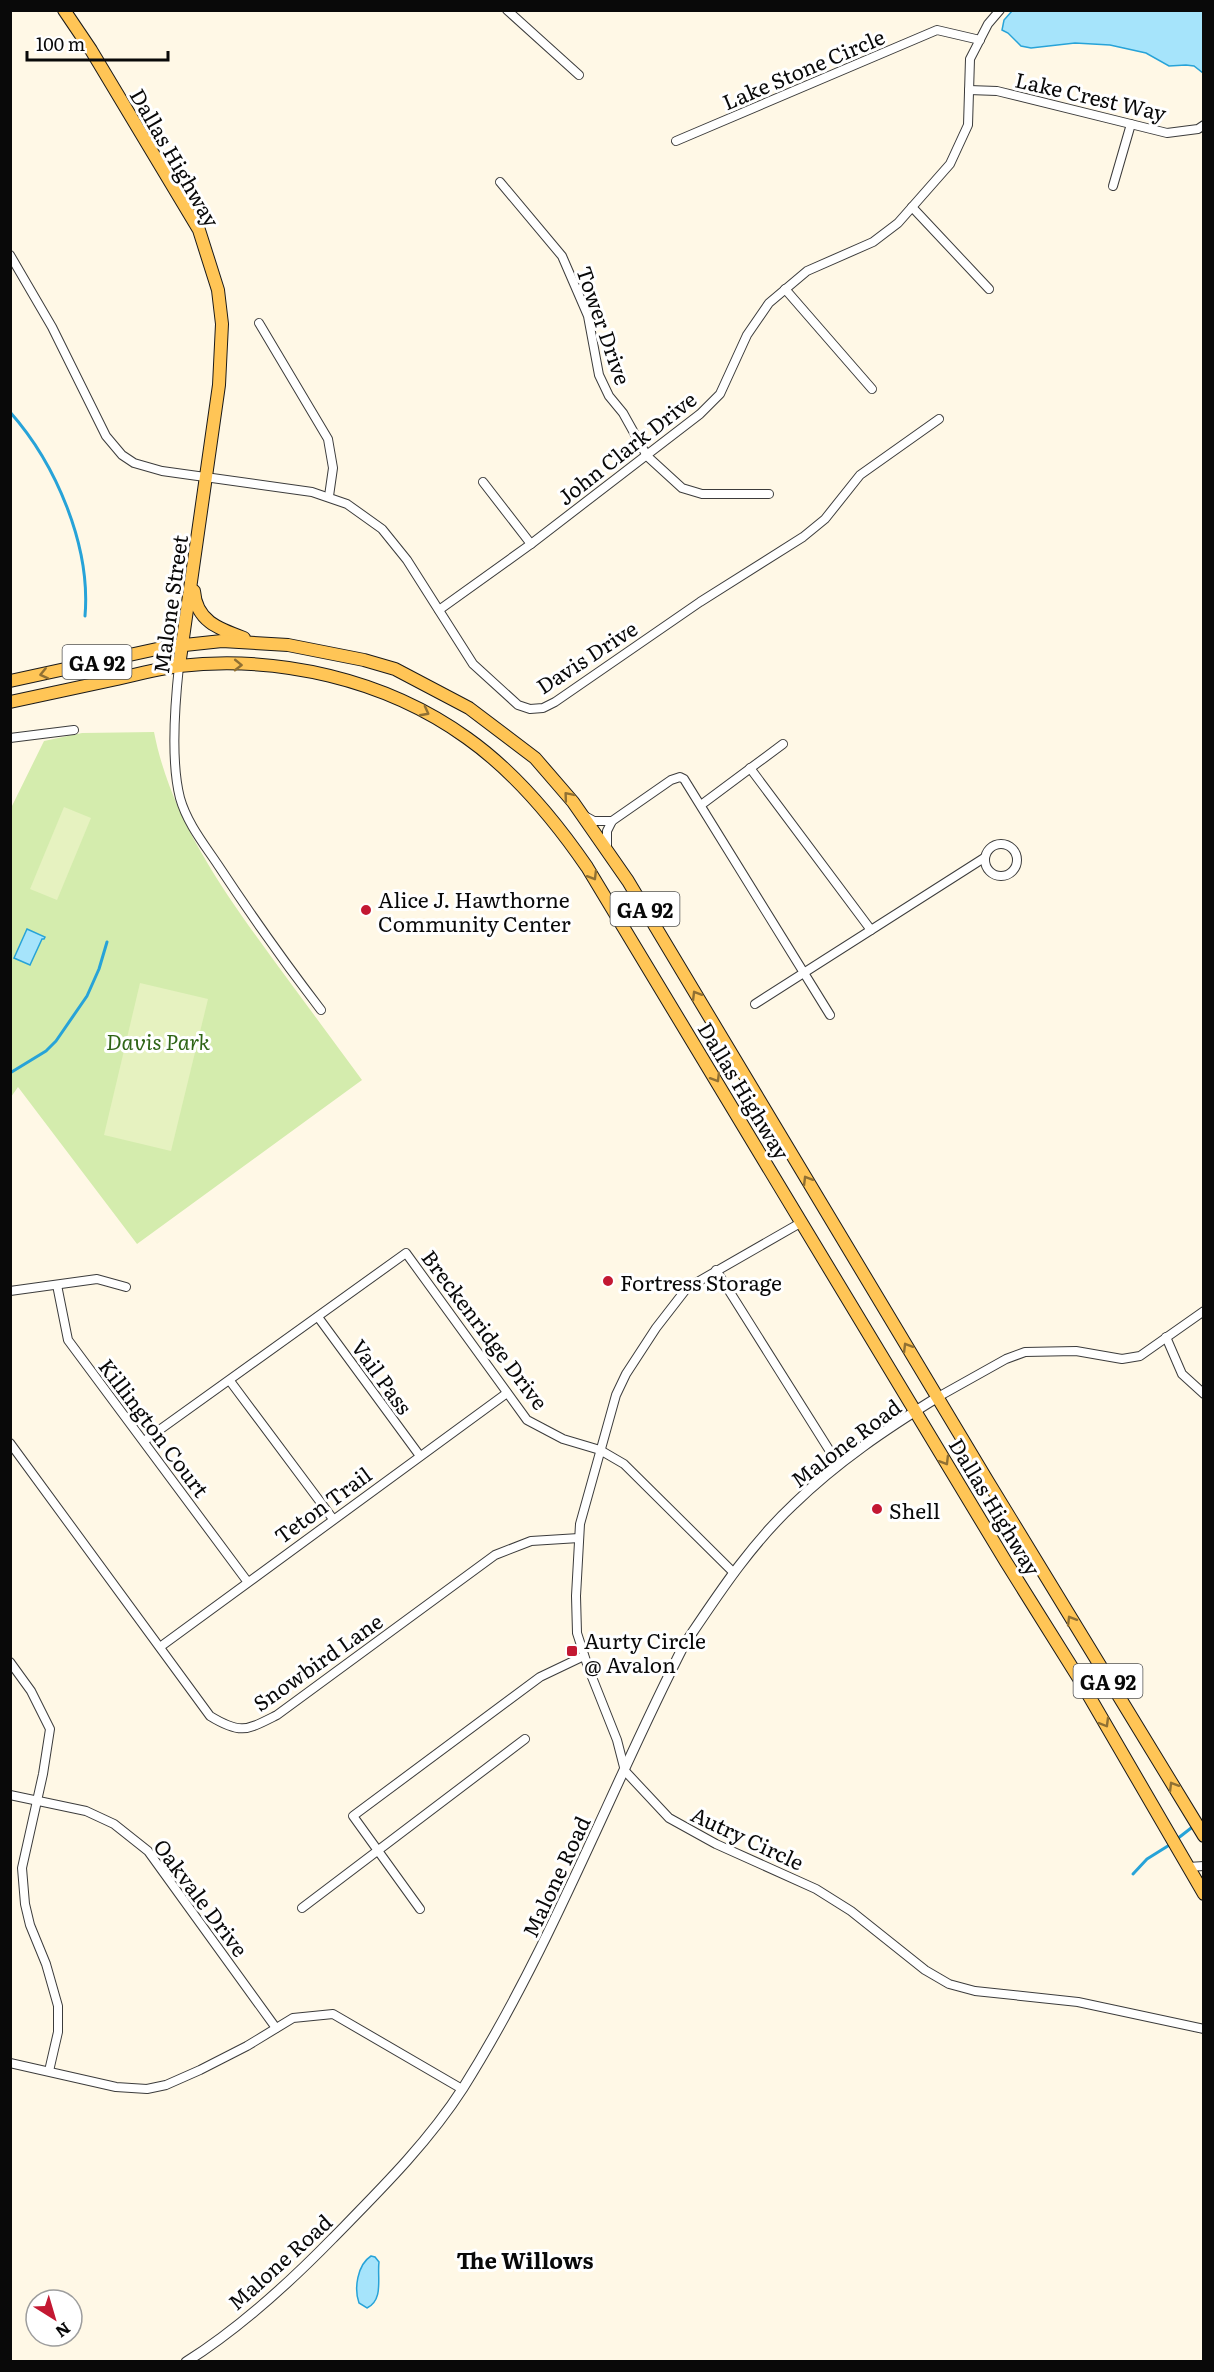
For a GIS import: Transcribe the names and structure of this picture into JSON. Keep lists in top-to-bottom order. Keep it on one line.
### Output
{"streets":{"main road":["Dallas Highway","Malone Street","GA 92"],"street":["Lake Stone Circle","Lake Crest Way","Tower Drive","John Clark Drive","Davis Drive","Breckenridge Drive","Vail Pass","Killington Court","Malone Road","Teton Trail","Snowbird Lane","Autry Circle","Oakvale Drive"]},"crossings":[["Lake Stone Circle","John Clark Drive"],["Lake Crest Way","John Clark Drive"],["Dallas Highway","Malone Street"],["Dallas Highway","Davis Drive"],["Dallas Highway","Malone Road"],["Dallas Highway","Autry Circle"],["Tower Drive","John Clark Drive"],["John Clark Drive","Davis Drive"],["Malone Street","Davis Drive"],["Breckenridge Drive","Vail Pass"],["Breckenridge Drive","Killington Court"],["Breckenridge Drive","Malone Road"],["Breckenridge Drive","Teton Trail"],["Breckenridge Drive","Autry Circle"],["Vail Pass","Teton Trail"],["Killington Court","Teton Trail"],["Malone Road","Autry Circle"],["Teton Trail","Snowbird Lane"],["Snowbird Lane","Autry Circle"]],"districts":["The Willows"],"parks":["Davis Park"],"places":{"other":["Alice J. Hawthorne Community Center","Fortress Storage","Shell"],"transit":["Aurty Circle @ Avalon"]},"scale_bar":"100 m","north":"bottom right"}
